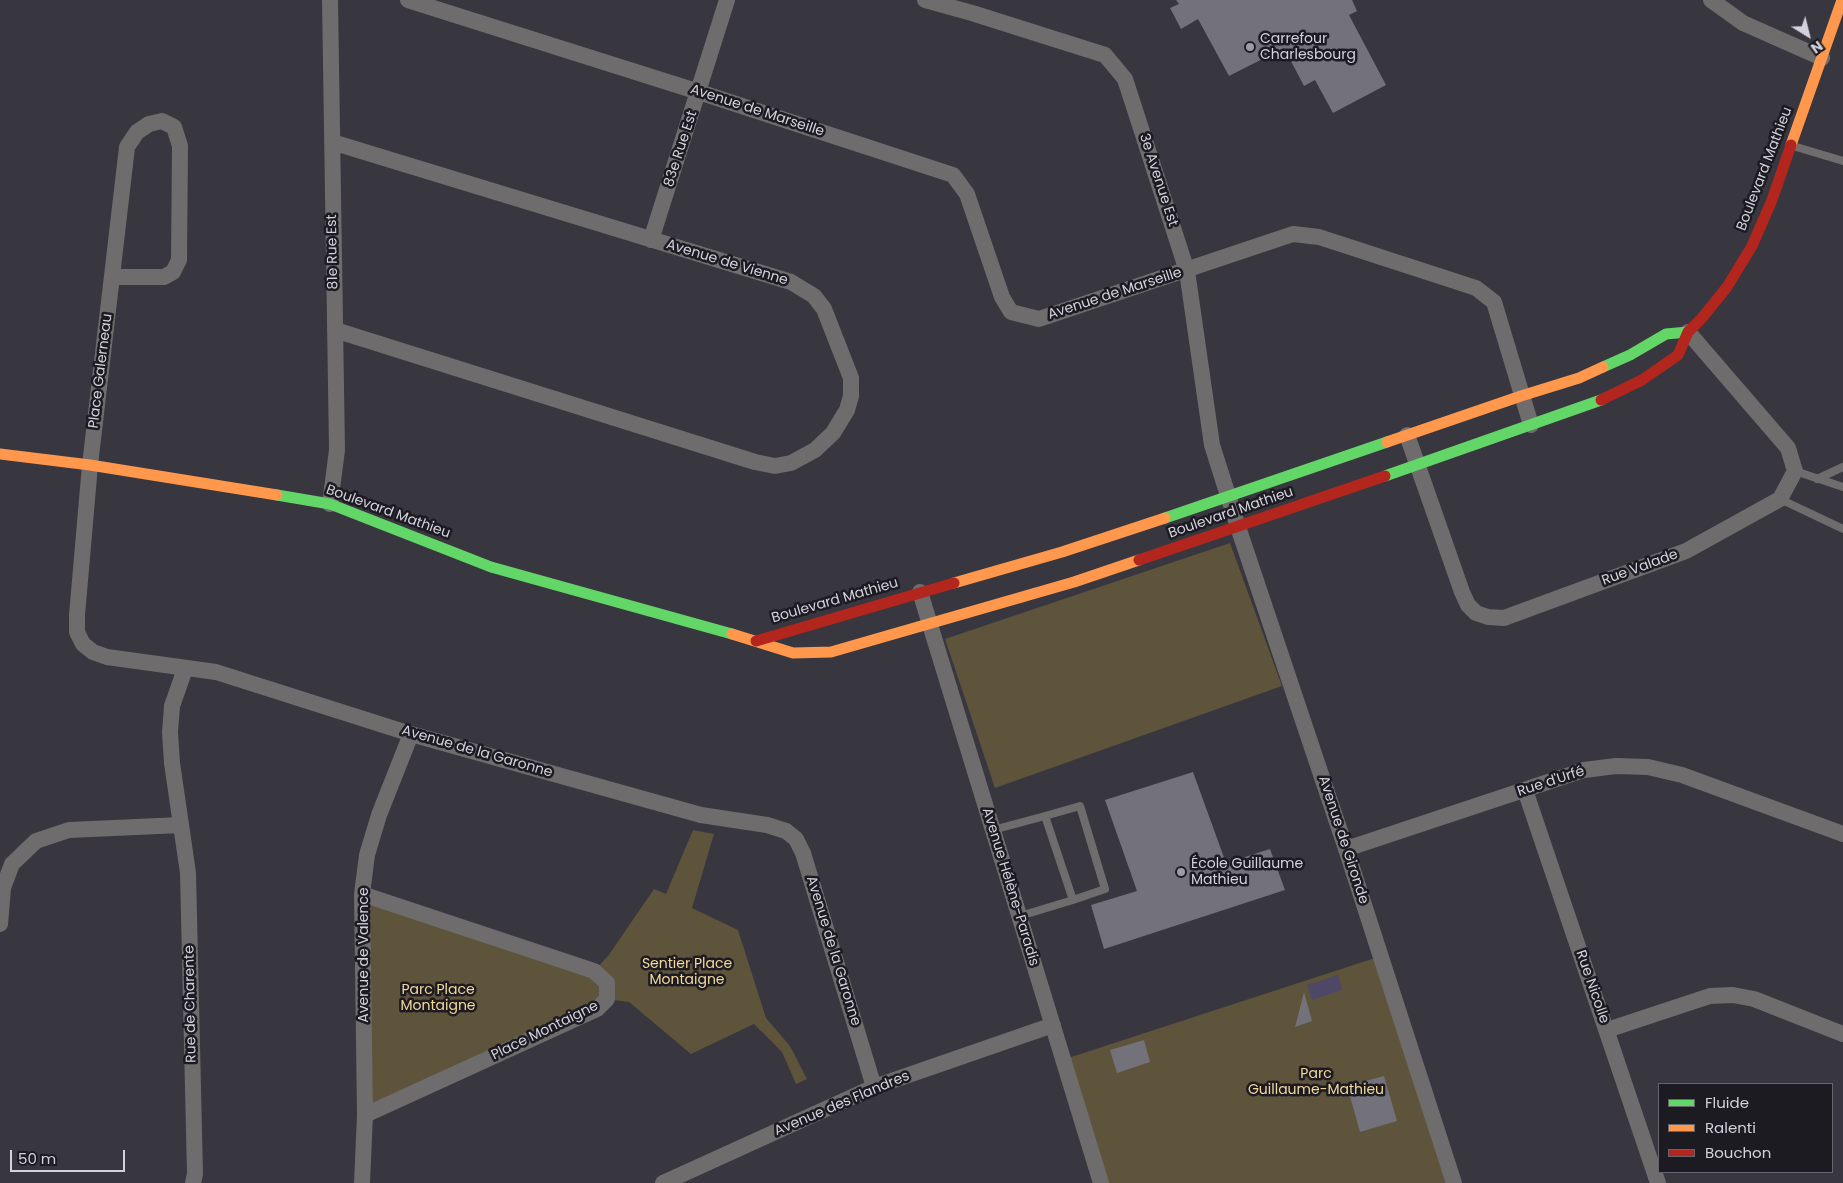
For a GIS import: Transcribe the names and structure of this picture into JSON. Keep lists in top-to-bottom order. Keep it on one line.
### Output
{"streets":{"street":["Avenue de Marseille","83e Rue Est","Boulevard Mathieu","3e Avenue Est","81e Rue Est","Avenue de Vienne","Place Galerneau","Rue Valade","Avenue de la Garonne","Rue d'Urfé","Avenue de Gironde","Avenue Hélène-Paradis","Avenue de Valence","Rue Nicolle","Rue de Charente","Place Montaigne","Avenue des Flandres"]},"crossings":[["Avenue de Marseille","83e Rue Est"],["Avenue de Marseille","Boulevard Mathieu"],["Avenue de Marseille","3e Avenue Est"],["83e Rue Est","Avenue de Vienne"],["Boulevard Mathieu","3e Avenue Est"],["Boulevard Mathieu","81e Rue Est"],["Boulevard Mathieu","Place Galerneau"],["Boulevard Mathieu","Rue Valade"],["Boulevard Mathieu","Avenue de la Garonne"],["Boulevard Mathieu","Avenue de Gironde"],["Boulevard Mathieu","Avenue Hélène-Paradis"],["3e Avenue Est","Avenue de Gironde"],["81e Rue Est","Avenue de Vienne"],["Place Galerneau","Avenue de la Garonne"],["Avenue de la Garonne","Avenue de Valence"],["Avenue de la Garonne","Rue de Charente"],["Avenue de la Garonne","Avenue des Flandres"],["Rue d'Urfé","Avenue de Gironde"],["Rue d'Urfé","Rue Nicolle"],["Avenue Hélène-Paradis","Avenue des Flandres"],["Avenue de Valence","Place Montaigne"]],"parks":["Sentier Place Montaigne","Parc Place Montaigne","Parc Guillaume-Mathieu"],"places":["Carrefour Charlesbourg","École Guillaume Mathieu"],"legend":["Fluide","Ralenti","Bouchon"],"scale_bar":"50 m","north":"bottom right"}
